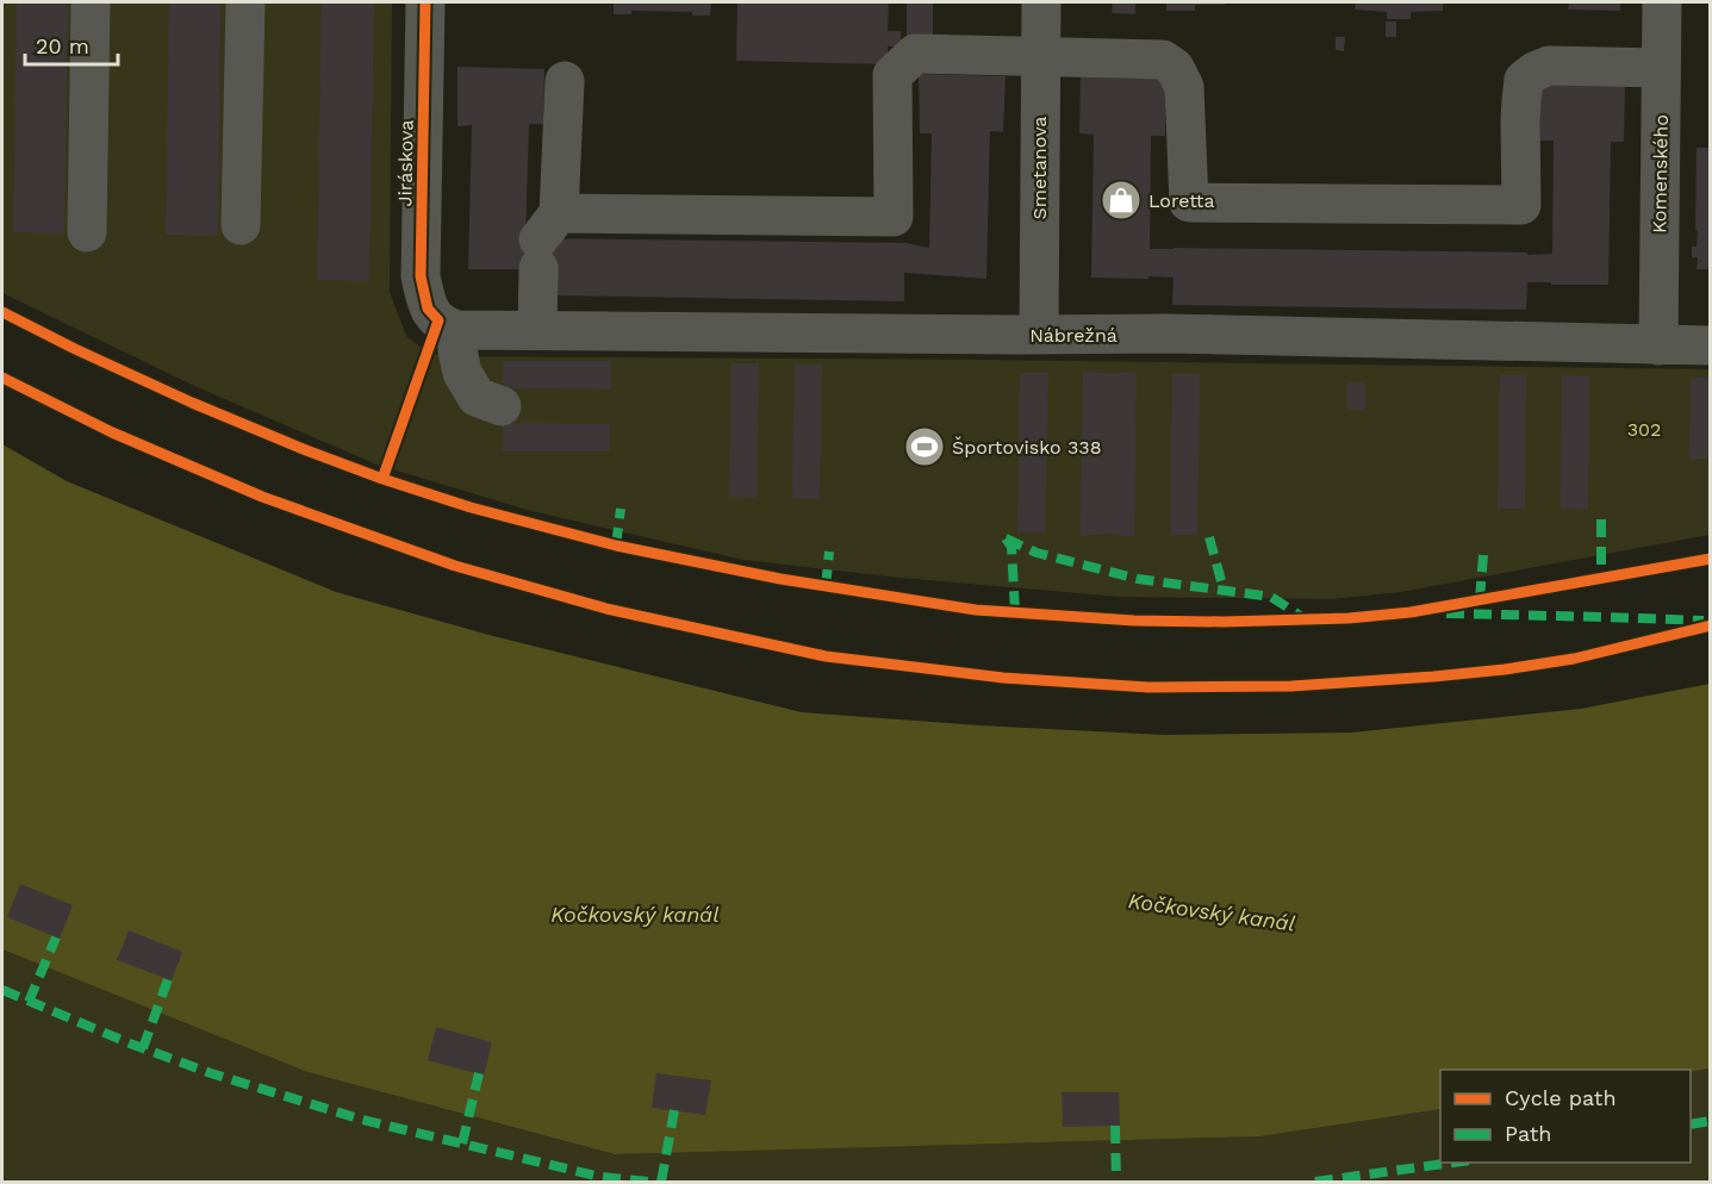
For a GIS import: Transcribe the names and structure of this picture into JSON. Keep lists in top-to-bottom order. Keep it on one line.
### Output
{"streets":{"street":["Jiráskova","Smetanova","Komenského","Nábrežná"]},"crossings":[["Jiráskova","Nábrežná"],["Smetanova","Nábrežná"],["Komenského","Nábrežná"]],"water":["Kočkovský kanál"],"parks":["302"],"places":{"shop":["Loretta"],"sports":["Športovisko 338"]},"legend":["Cycle path","Path"],"scale_bar":"20 m"}
